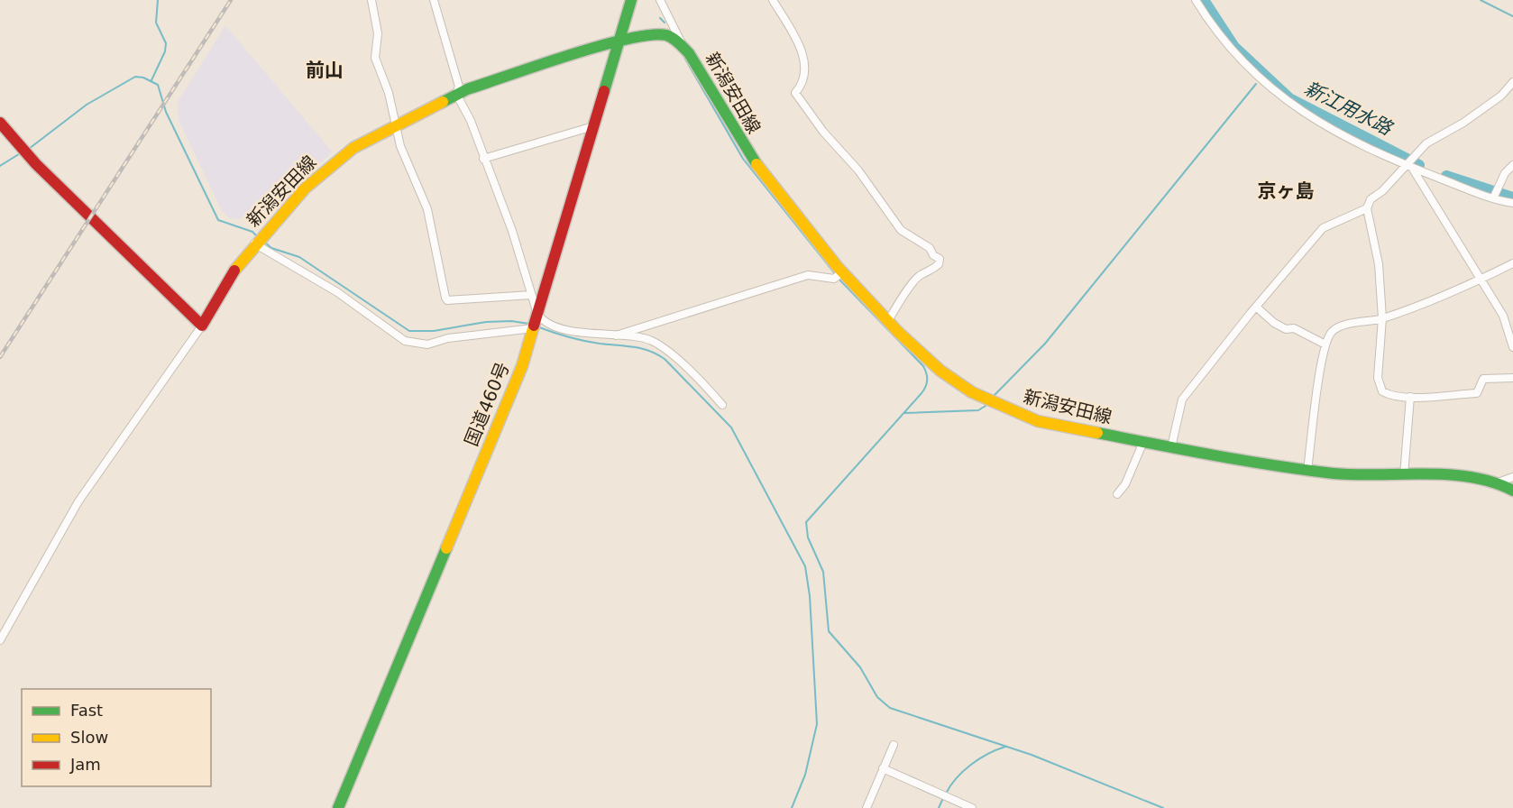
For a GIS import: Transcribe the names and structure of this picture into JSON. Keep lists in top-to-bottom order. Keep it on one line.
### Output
{"streets":{"main road":["新潟安田線","国道460号"]},"crossings":[["新潟安田線","国道460号"]],"districts":["前山","京ヶ島"],"water":["新江用水路"],"legend":["Fast","Slow","Jam"]}
